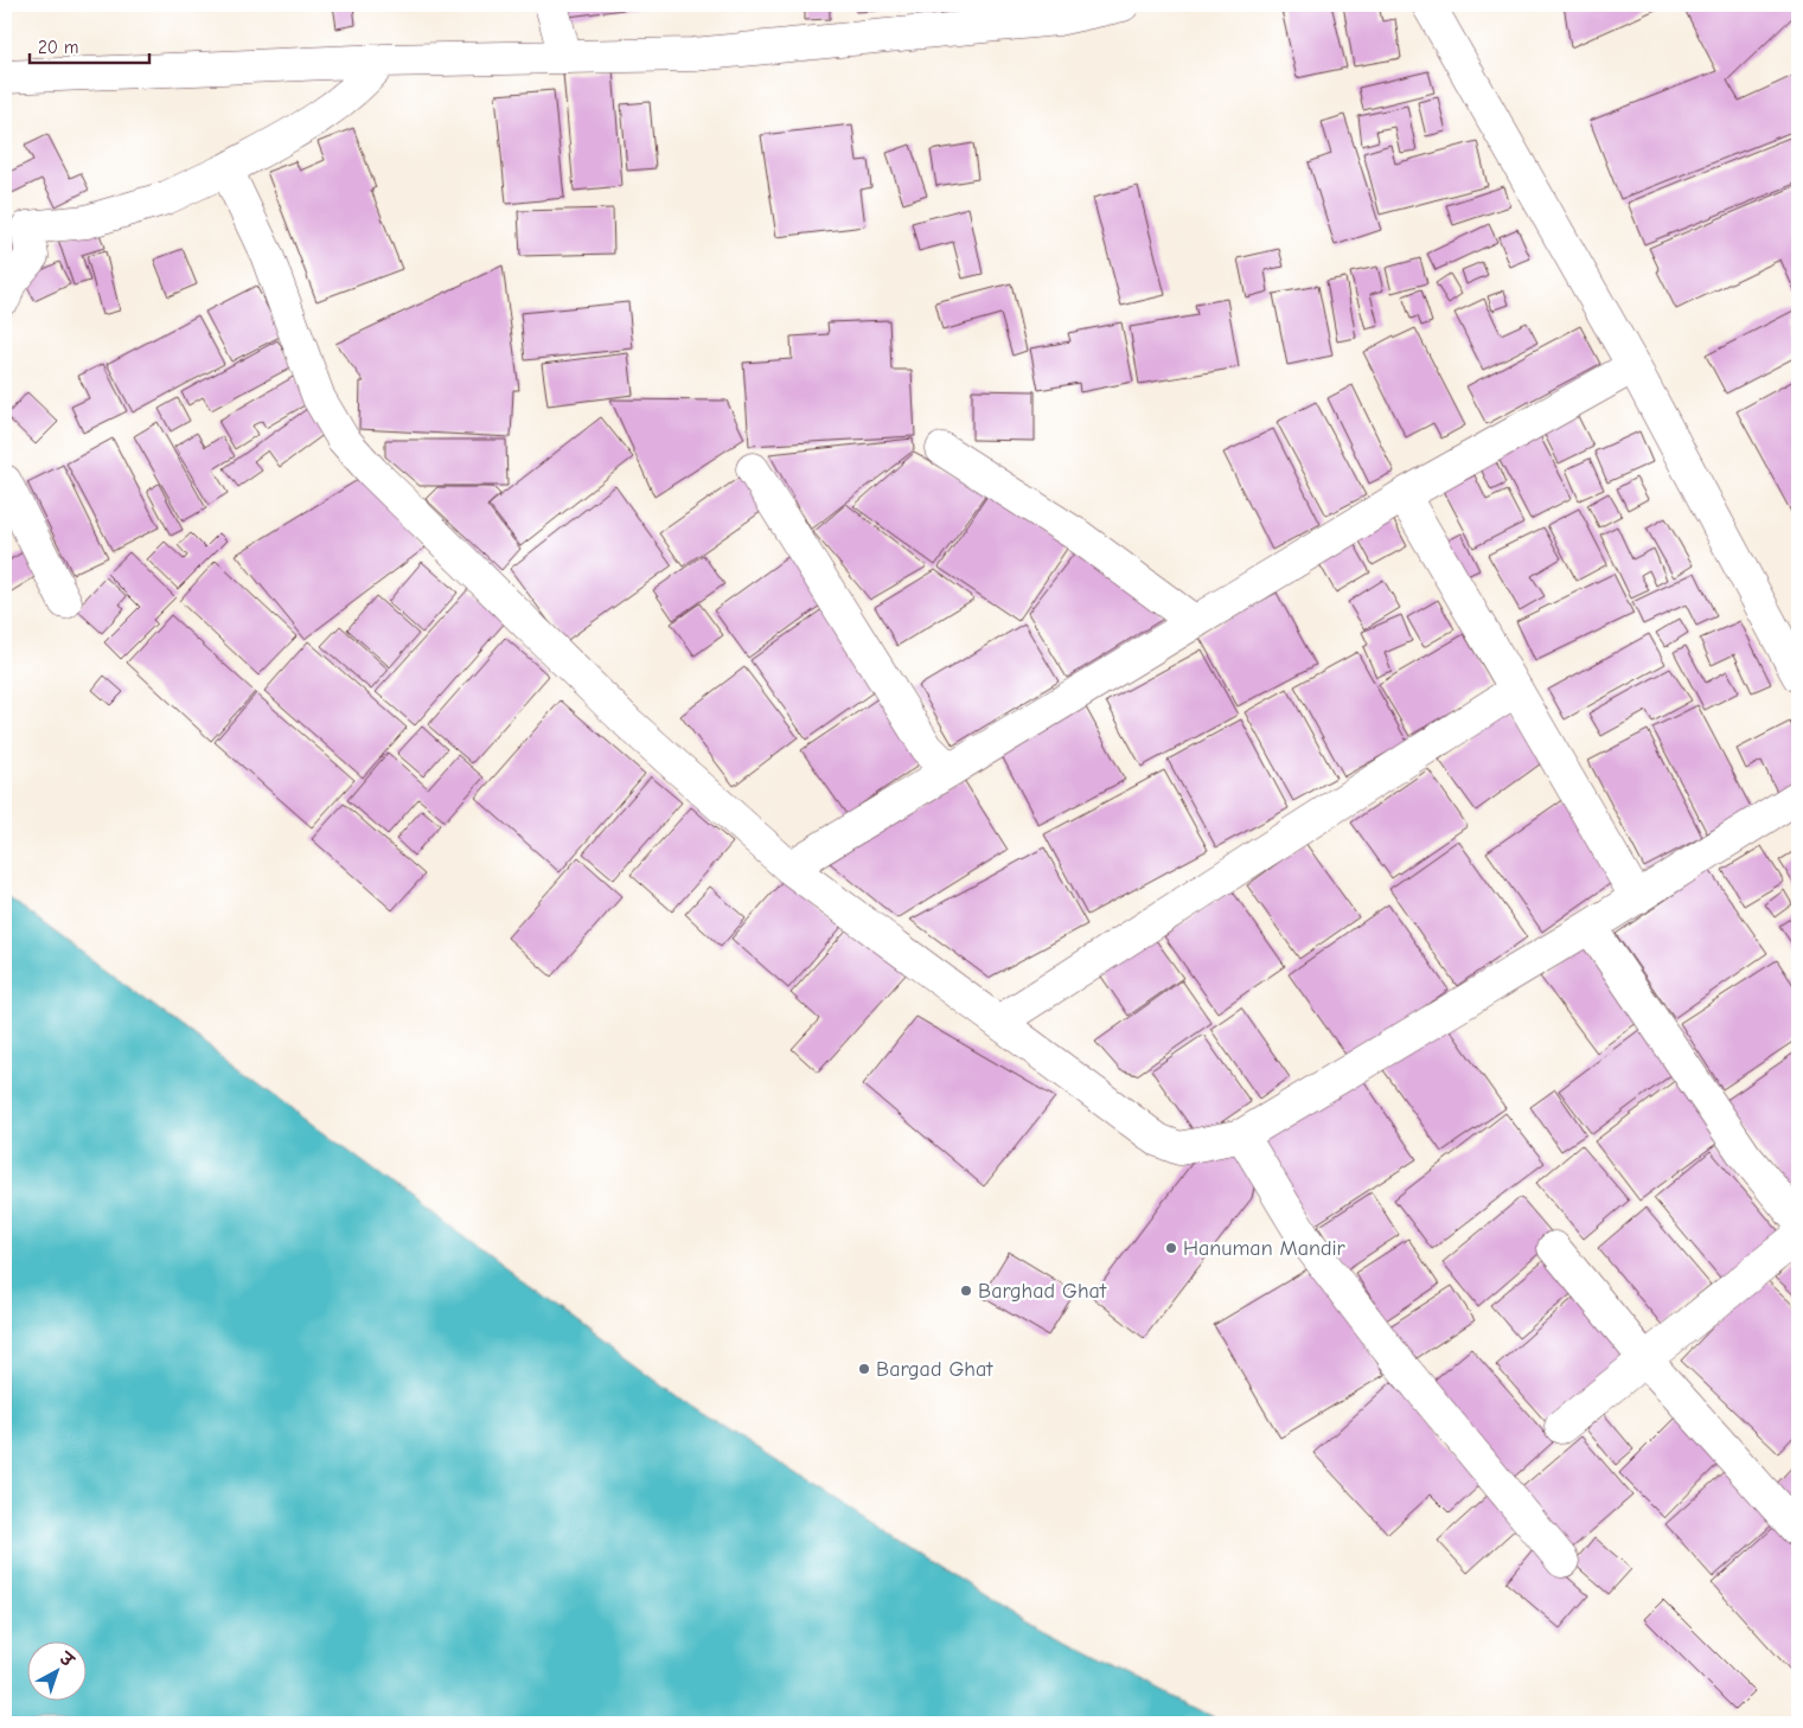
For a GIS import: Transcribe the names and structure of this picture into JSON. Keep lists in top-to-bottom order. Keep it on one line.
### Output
{"places":["Hanuman Mandir","Barghad Ghat","Bargad Ghat"],"scale_bar":"20 m","north":"top right"}
